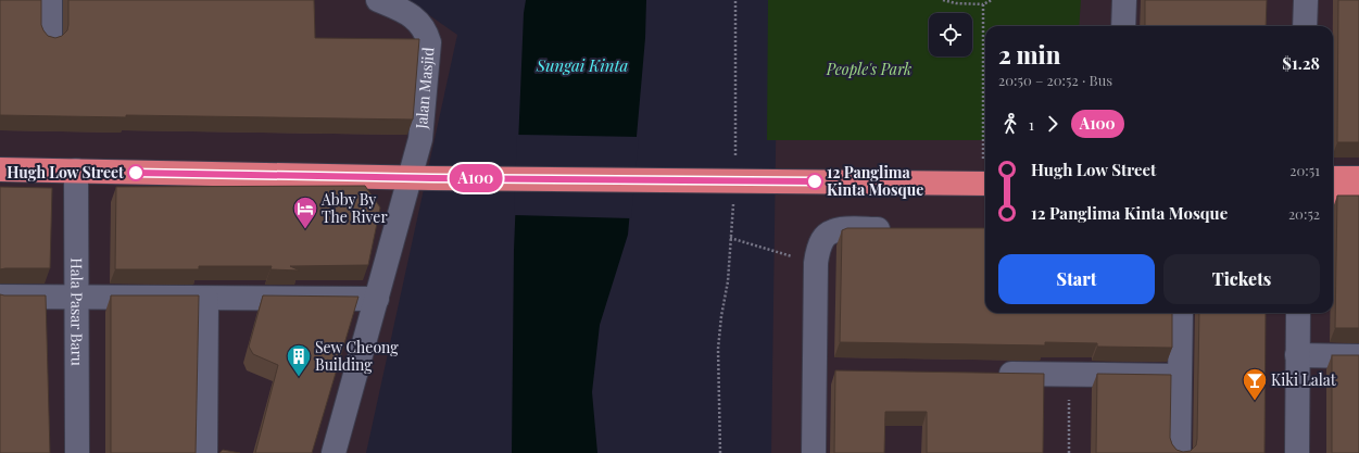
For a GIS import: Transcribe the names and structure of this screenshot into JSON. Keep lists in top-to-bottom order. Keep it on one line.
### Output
{"streets":{"street":["Jalan Masjid","Hala Pasar Baru"]},"water":["Sungai Kinta"],"parks":["People's Park"],"places":{"other":["Hugh Low Street","12 Panglima Kinta Mosque"],"hotel":["Abby By The River"],"building":["Sew Cheong Building"],"bar":["Kiki Lalat"]},"lines":["bus line A100"],"page":{"on_map":"A100","heading":["2 min","20:50 – 20:52 · Bus","$1.28"],"legs":["1","A100"],"list":[{"name":"Hugh Low Street","value":"20:51"},{"name":"12 Panglima Kinta Mosque","value":"20:52"}],"buttons":["Start","Tickets"]}}
